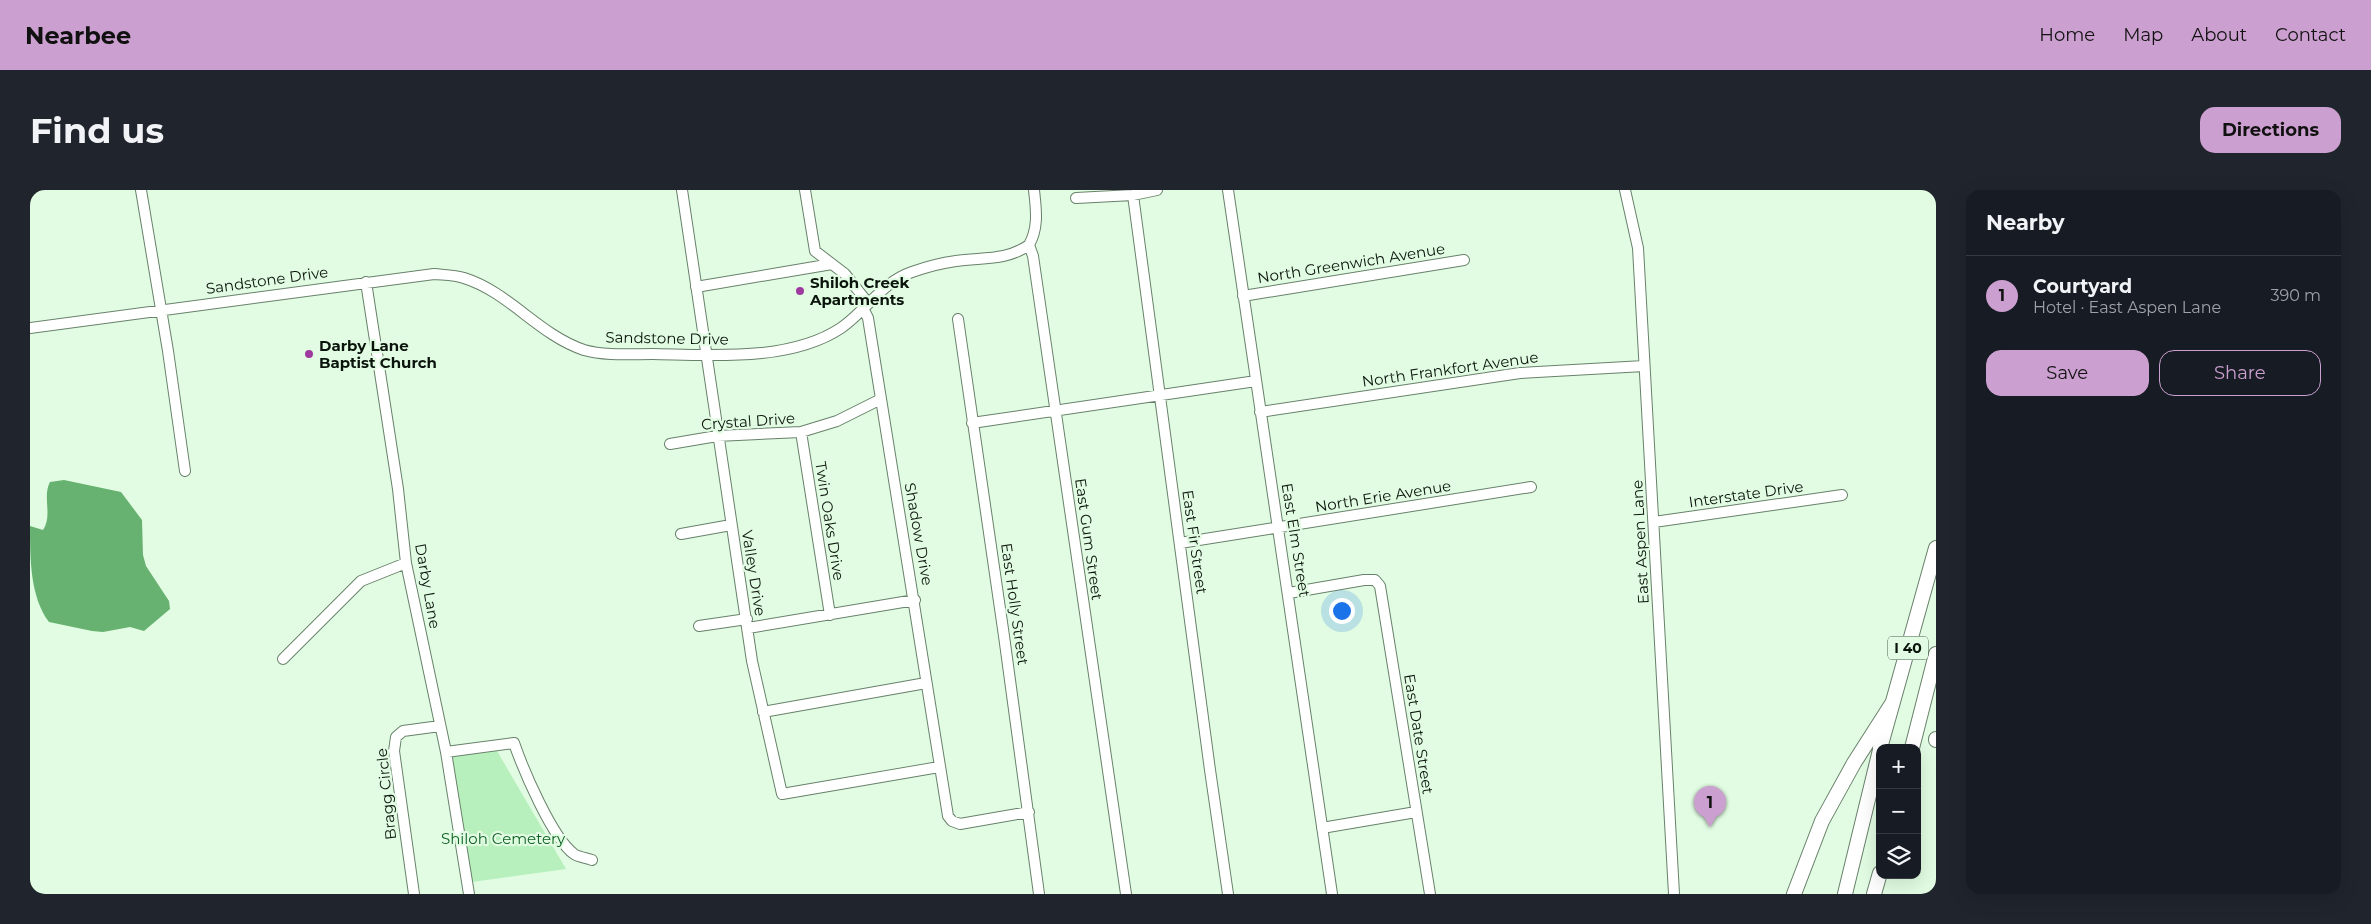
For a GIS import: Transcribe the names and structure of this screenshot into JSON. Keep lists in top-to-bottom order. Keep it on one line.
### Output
{"streets":{"highway":["I 40"],"street":["North Greenwich Avenue","Sandstone Drive","North Frankfort Avenue","Crystal Drive","Interstate Drive","North Erie Avenue","Twin Oaks Drive","Shadow Drive","East Gum Street","East Elm Street","East Fir Street","East Aspen Lane","Valley Drive","Darby Lane","East Holly Street","East Date Street","Bragg Circle"]},"crossings":[["North Greenwich Avenue","East Elm Street"],["Sandstone Drive","Shadow Drive"],["Sandstone Drive","East Gum Street"],["Sandstone Drive","Valley Drive"],["Sandstone Drive","Darby Lane"],["North Frankfort Avenue","East Elm Street"],["North Frankfort Avenue","East Aspen Lane"],["Crystal Drive","Twin Oaks Drive"],["Crystal Drive","Shadow Drive"],["Crystal Drive","Valley Drive"],["Interstate Drive","East Aspen Lane"],["North Erie Avenue","East Elm Street"],["North Erie Avenue","East Fir Street"],["Shadow Drive","Valley Drive"],["Shadow Drive","East Holly Street"],["East Elm Street","East Date Street"],["Darby Lane","Bragg Circle"]],"parks":["Shiloh Cemetery"],"places":["Shiloh Creek Apartments","Darby Lane Baptist Church"],"page":{"header":"Nearbee","nav":["Home","Map","About","Contact"],"buttons":["Directions",["Save","Share"]],"title":"Find us","heading":"Nearby","list":[{"mark":"1","name":"Courtyard","note":"Hotel · East Aspen Lane","value":"390 m"}],"map_buttons":["+","−"],"pins":"1"}}
